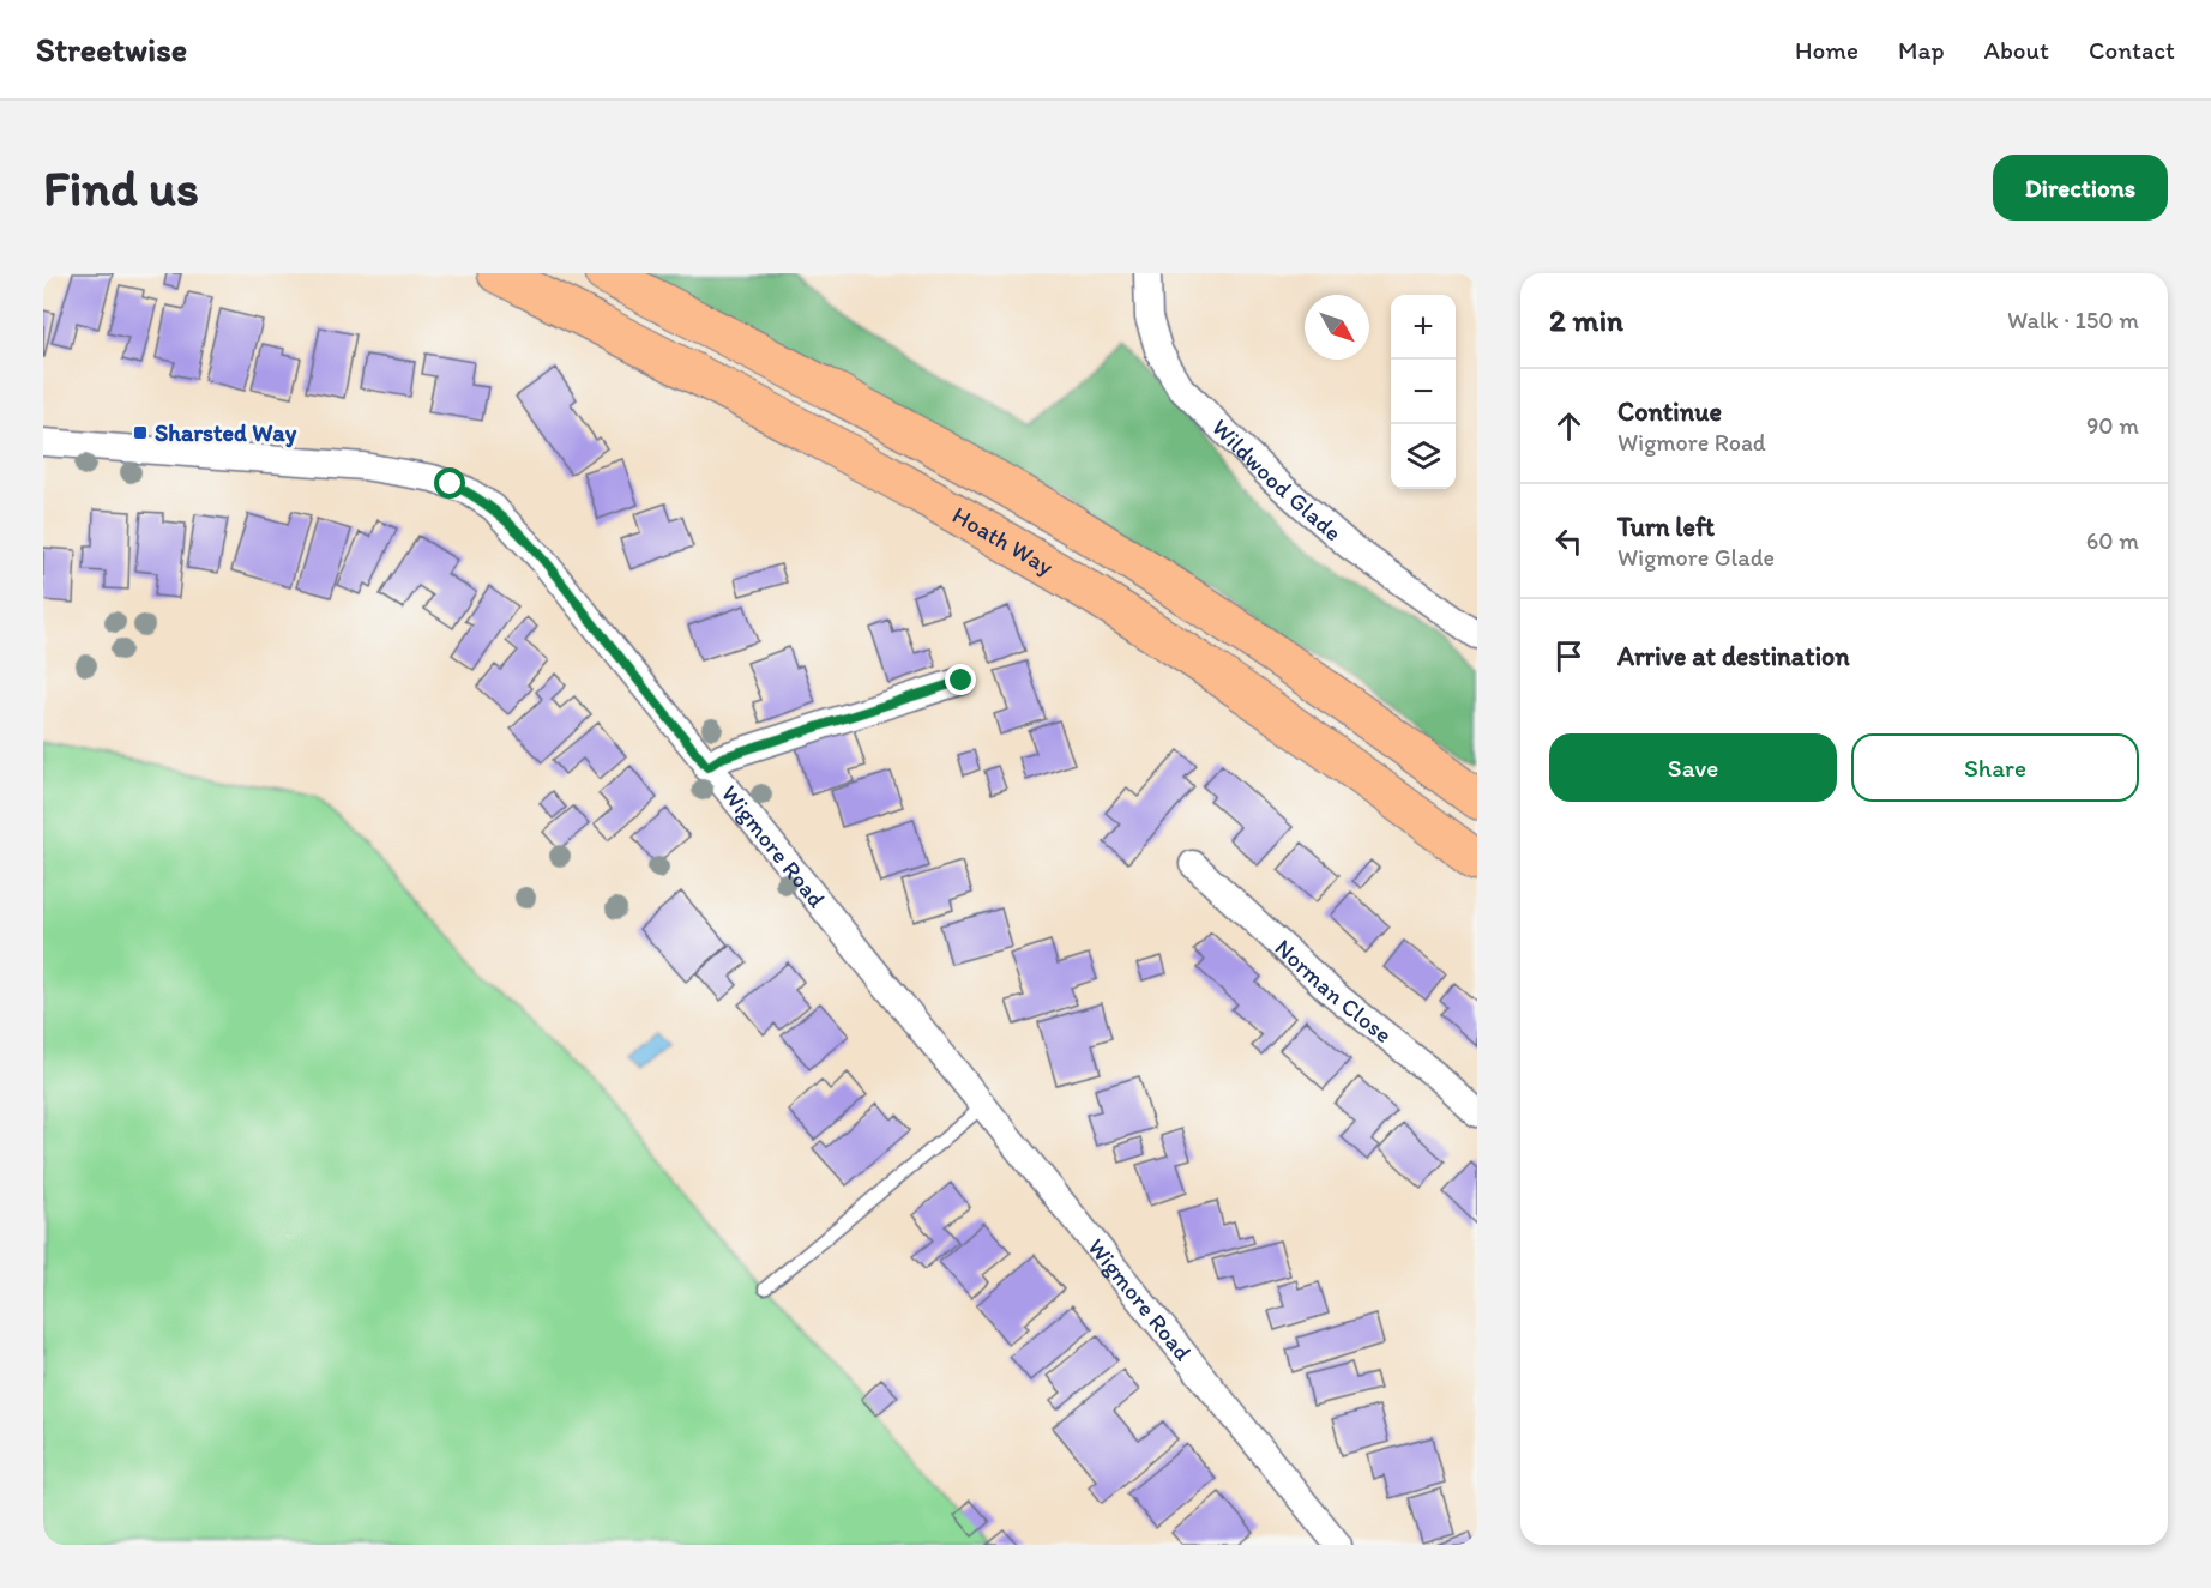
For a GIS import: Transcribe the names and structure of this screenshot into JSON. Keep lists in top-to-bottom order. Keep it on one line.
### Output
{"streets":{"main road":["Hoath Way"],"street":["Wildwood Glade","Wigmore Road","Norman Close"]},"places":{"transit":["Sharsted Way"]},"north":"bottom right","page":{"header":"Streetwise","nav":["Home","Map","About","Contact"],"buttons":["Directions",["Save","Share"]],"title":"Find us","heading":["2 min","Walk · 150 m"],"map_buttons":["+","−"],"list":[["Continue","Wigmore Road","90 m"],["Turn left","Wigmore Glade","60 m"],"Arrive at destination"]}}
